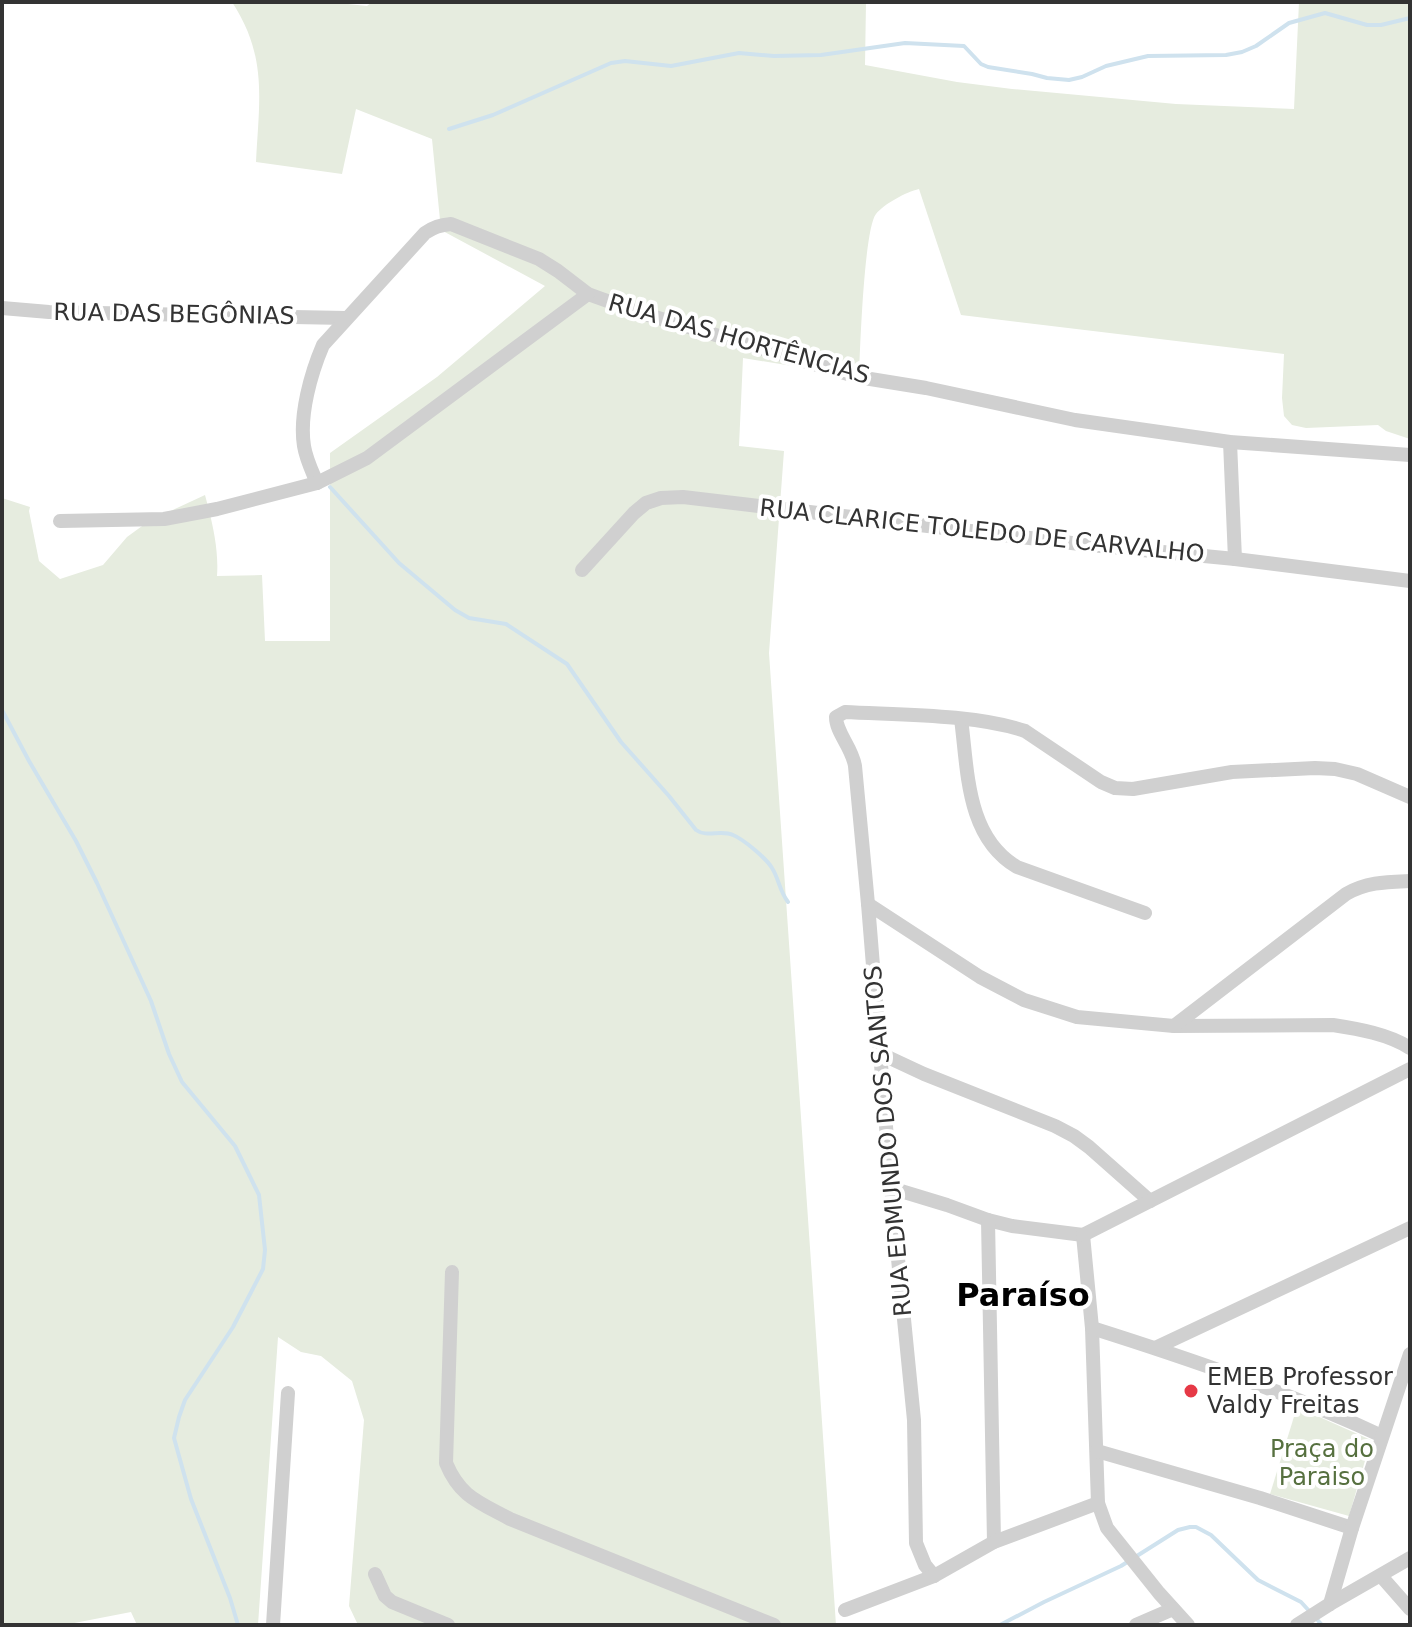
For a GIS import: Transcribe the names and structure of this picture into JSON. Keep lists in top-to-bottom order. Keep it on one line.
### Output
{"streets":{"street":["RUA DAS BEGÔNIAS","RUA DAS HORTÊNCIAS","RUA CLARICE TOLEDO DE CARVALHO","RUA EDMUNDO DOS SANTOS"]},"crossings":[["RUA DAS BEGÔNIAS","RUA DAS HORTÊNCIAS"]],"districts":["Paraíso"],"parks":["Praça do Paraiso"],"places":["EMEB Professor Valdy Freitas"]}
